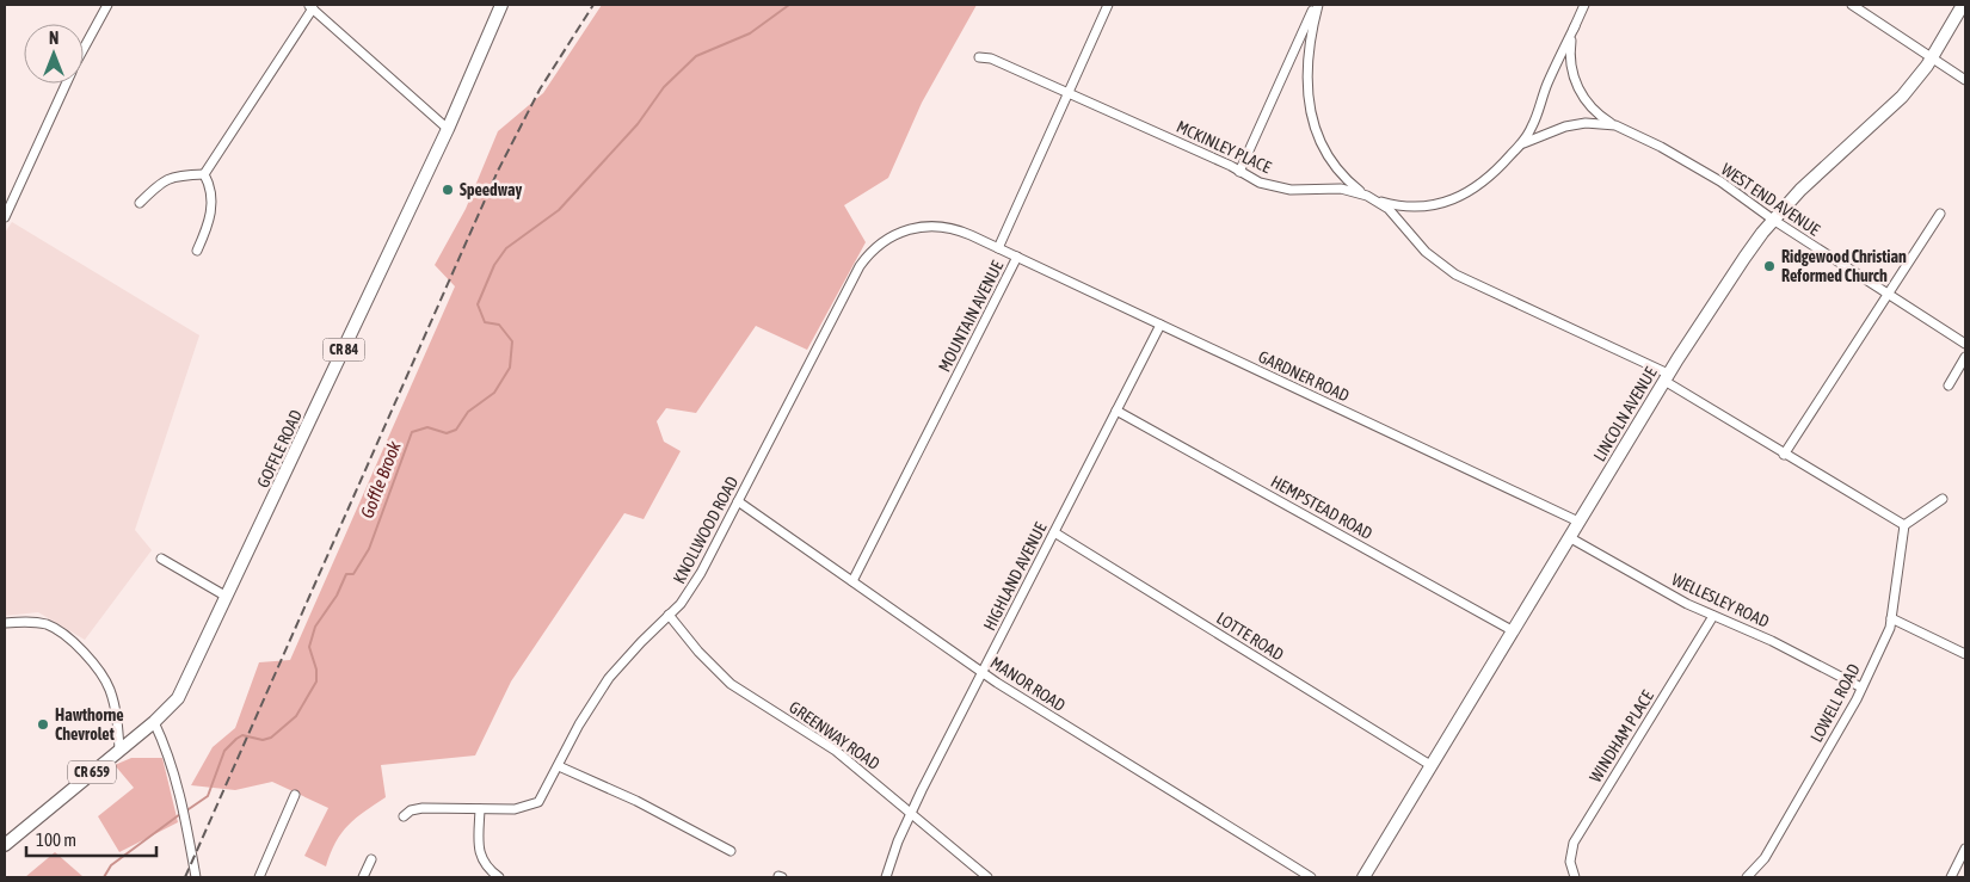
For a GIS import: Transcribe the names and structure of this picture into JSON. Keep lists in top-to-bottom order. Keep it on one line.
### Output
{"streets":{"main road":["CR 84","LINCOLN AVENUE","GOFFLE ROAD","CR 659"],"street":["MCKINLEY PLACE","WEST END AVENUE","MOUNTAIN AVENUE","GARDNER ROAD","HEMPSTEAD ROAD","KNOLLWOOD ROAD","HIGHLAND AVENUE","WELLESLEY ROAD","LOTTE ROAD","MANOR ROAD","LOWELL ROAD","GREENWAY ROAD","WINDHAM PLACE"]},"crossings":[["MCKINLEY PLACE","MOUNTAIN AVENUE"],["MCKINLEY PLACE","LINCOLN AVENUE"],["MCKINLEY PLACE","LOWELL ROAD"],["WEST END AVENUE","LINCOLN AVENUE"],["MOUNTAIN AVENUE","GARDNER ROAD"],["MOUNTAIN AVENUE","KNOLLWOOD ROAD"],["MOUNTAIN AVENUE","MANOR ROAD"],["GARDNER ROAD","LINCOLN AVENUE"],["GARDNER ROAD","HIGHLAND AVENUE"],["LINCOLN AVENUE","HEMPSTEAD ROAD"],["LINCOLN AVENUE","WELLESLEY ROAD"],["LINCOLN AVENUE","LOTTE ROAD"],["HEMPSTEAD ROAD","HIGHLAND AVENUE"],["KNOLLWOOD ROAD","MANOR ROAD"],["KNOLLWOOD ROAD","GREENWAY ROAD"],["HIGHLAND AVENUE","LOTTE ROAD"],["HIGHLAND AVENUE","MANOR ROAD"],["HIGHLAND AVENUE","GREENWAY ROAD"],["WELLESLEY ROAD","LOWELL ROAD"],["WELLESLEY ROAD","WINDHAM PLACE"]],"water":["Goffle Brook"],"places":["Speedway","Ridgewood Christian Reformed Church","Hawthorne Chevrolet"],"scale_bar":"100 m","north":"top"}
